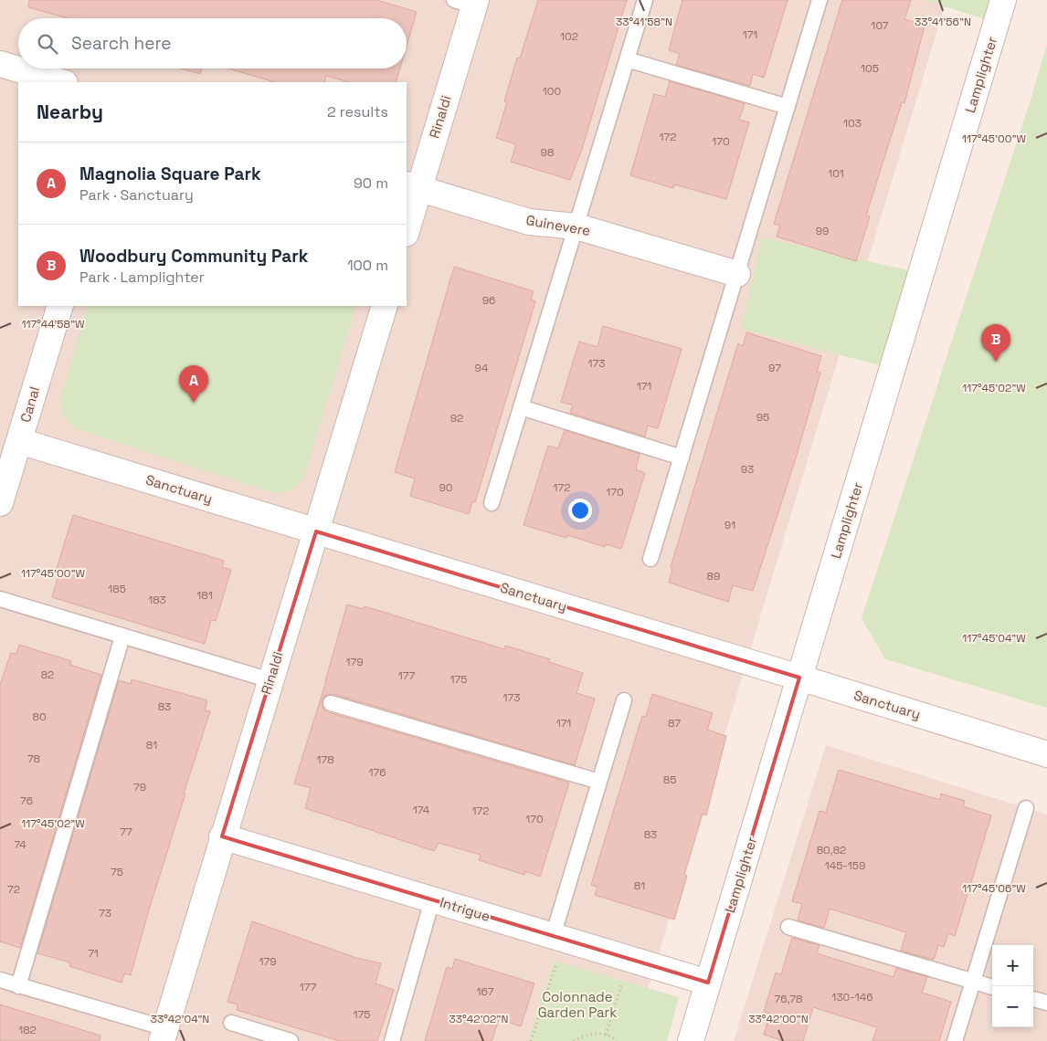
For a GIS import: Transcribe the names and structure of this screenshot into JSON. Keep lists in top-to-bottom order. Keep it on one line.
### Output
{"streets":{"street":["Lamplighter","Rinaldi","Guinevere","Canal","Sanctuary","Intrigue"]},"crossings":[["Lamplighter","Sanctuary"],["Lamplighter","Intrigue"],["Rinaldi","Guinevere"],["Rinaldi","Sanctuary"],["Rinaldi","Intrigue"],["Canal","Sanctuary"]],"parks":["Colonnade Garden Park"],"house_numbers":["107","171","102","105","100","103","172","170","98","101","99","96","173","94","97","171","95","92","93","90","172","170","91","89","185","181","183","179","82","177","175","173","83","80","171","87","81","78","178","176","85","79","76","174","172","170","77","83","74","80,82","145-159","75","81","72","73","71","179","177","167","130-146","76,78","175","182"],"page":{"search":"Search here","heading":["Nearby","2 results"],"list":[{"mark":"A","name":"Magnolia Square Park","note":"Park · Sanctuary","value":"90 m"},{"mark":"B","name":"Woodbury Community Park","note":"Park · Lamplighter","value":"100 m"}],"pins":["B","A"],"map_buttons":["+","−"]},"coordinates":["33°41'58\"N","33°41'56\"N","117°45'00\"W","117°44'58\"W","117°45'02\"W","117°45'04\"W","117°45'06\"W","33°42'04\"N","33°42'02\"N","33°42'00\"N"]}
